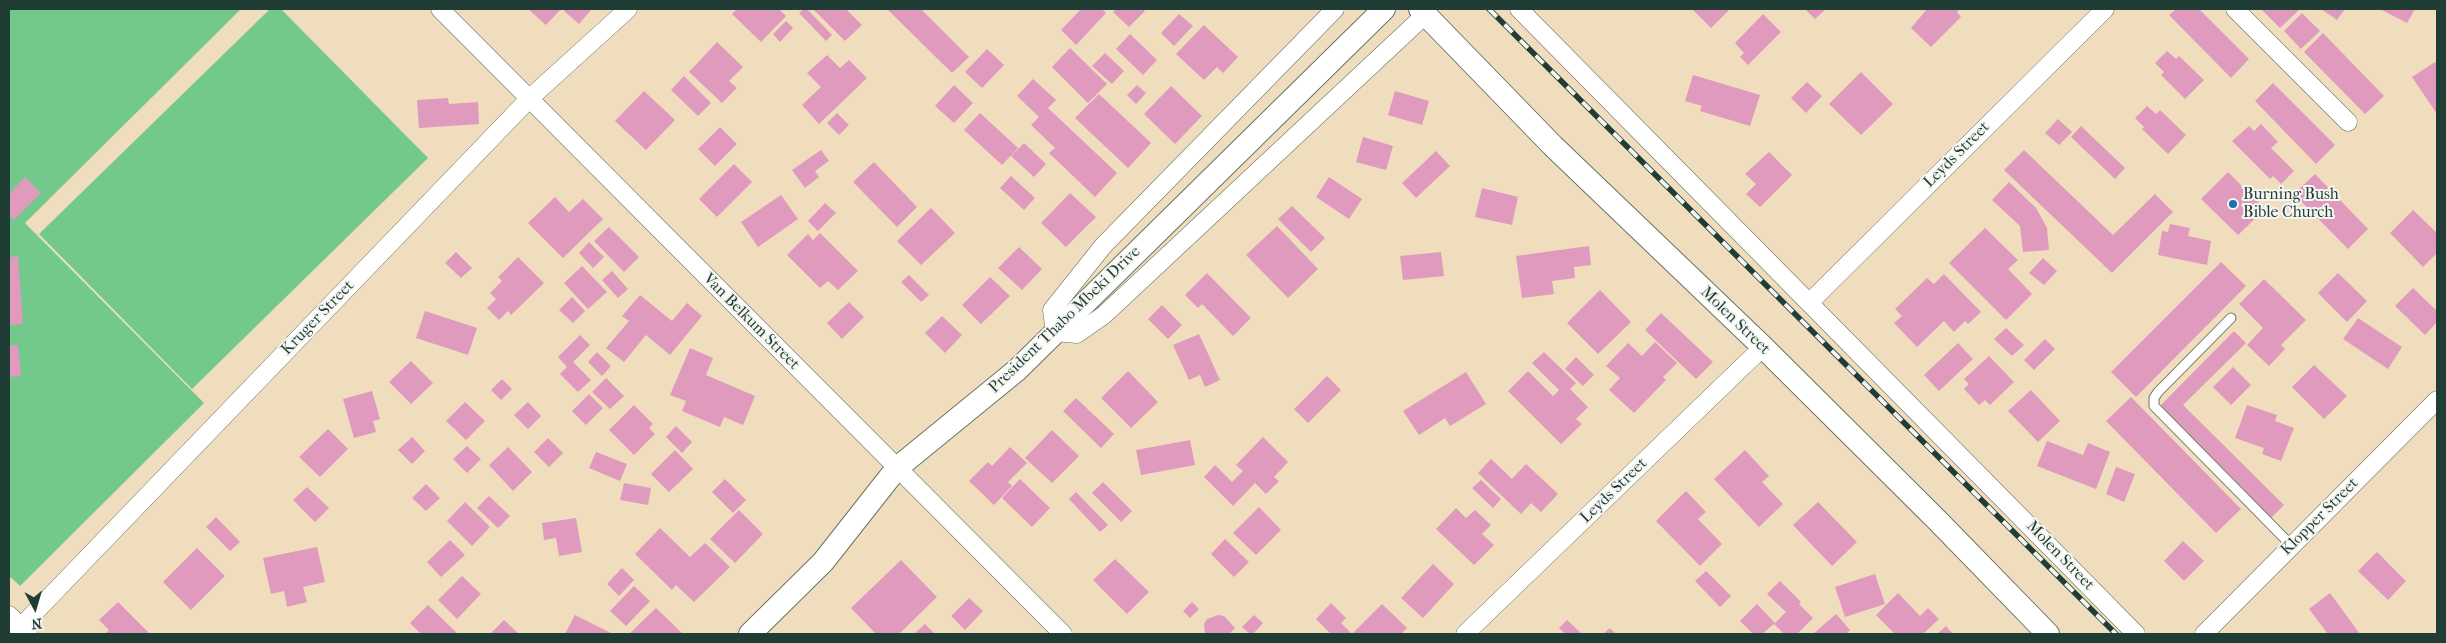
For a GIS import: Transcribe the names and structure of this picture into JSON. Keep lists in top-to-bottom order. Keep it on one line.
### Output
{"streets":{"street":["Leyds Street","Kruger Street","President Thabo Mbeki Drive","Molen Street","Van Belkum Street","Klopper Street"]},"crossings":[["Leyds Street","Molen Street"],["Kruger Street","Van Belkum Street"],["President Thabo Mbeki Drive","Van Belkum Street"]],"places":["Burning Bush Bible Church"],"north":"bottom"}
